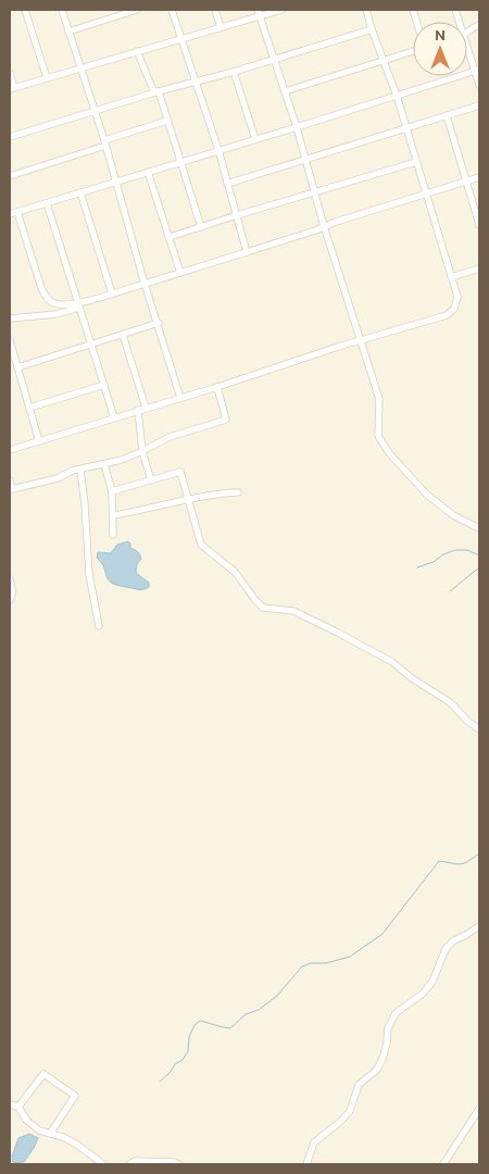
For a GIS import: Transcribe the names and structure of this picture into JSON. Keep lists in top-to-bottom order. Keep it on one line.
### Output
{"north":"top"}
